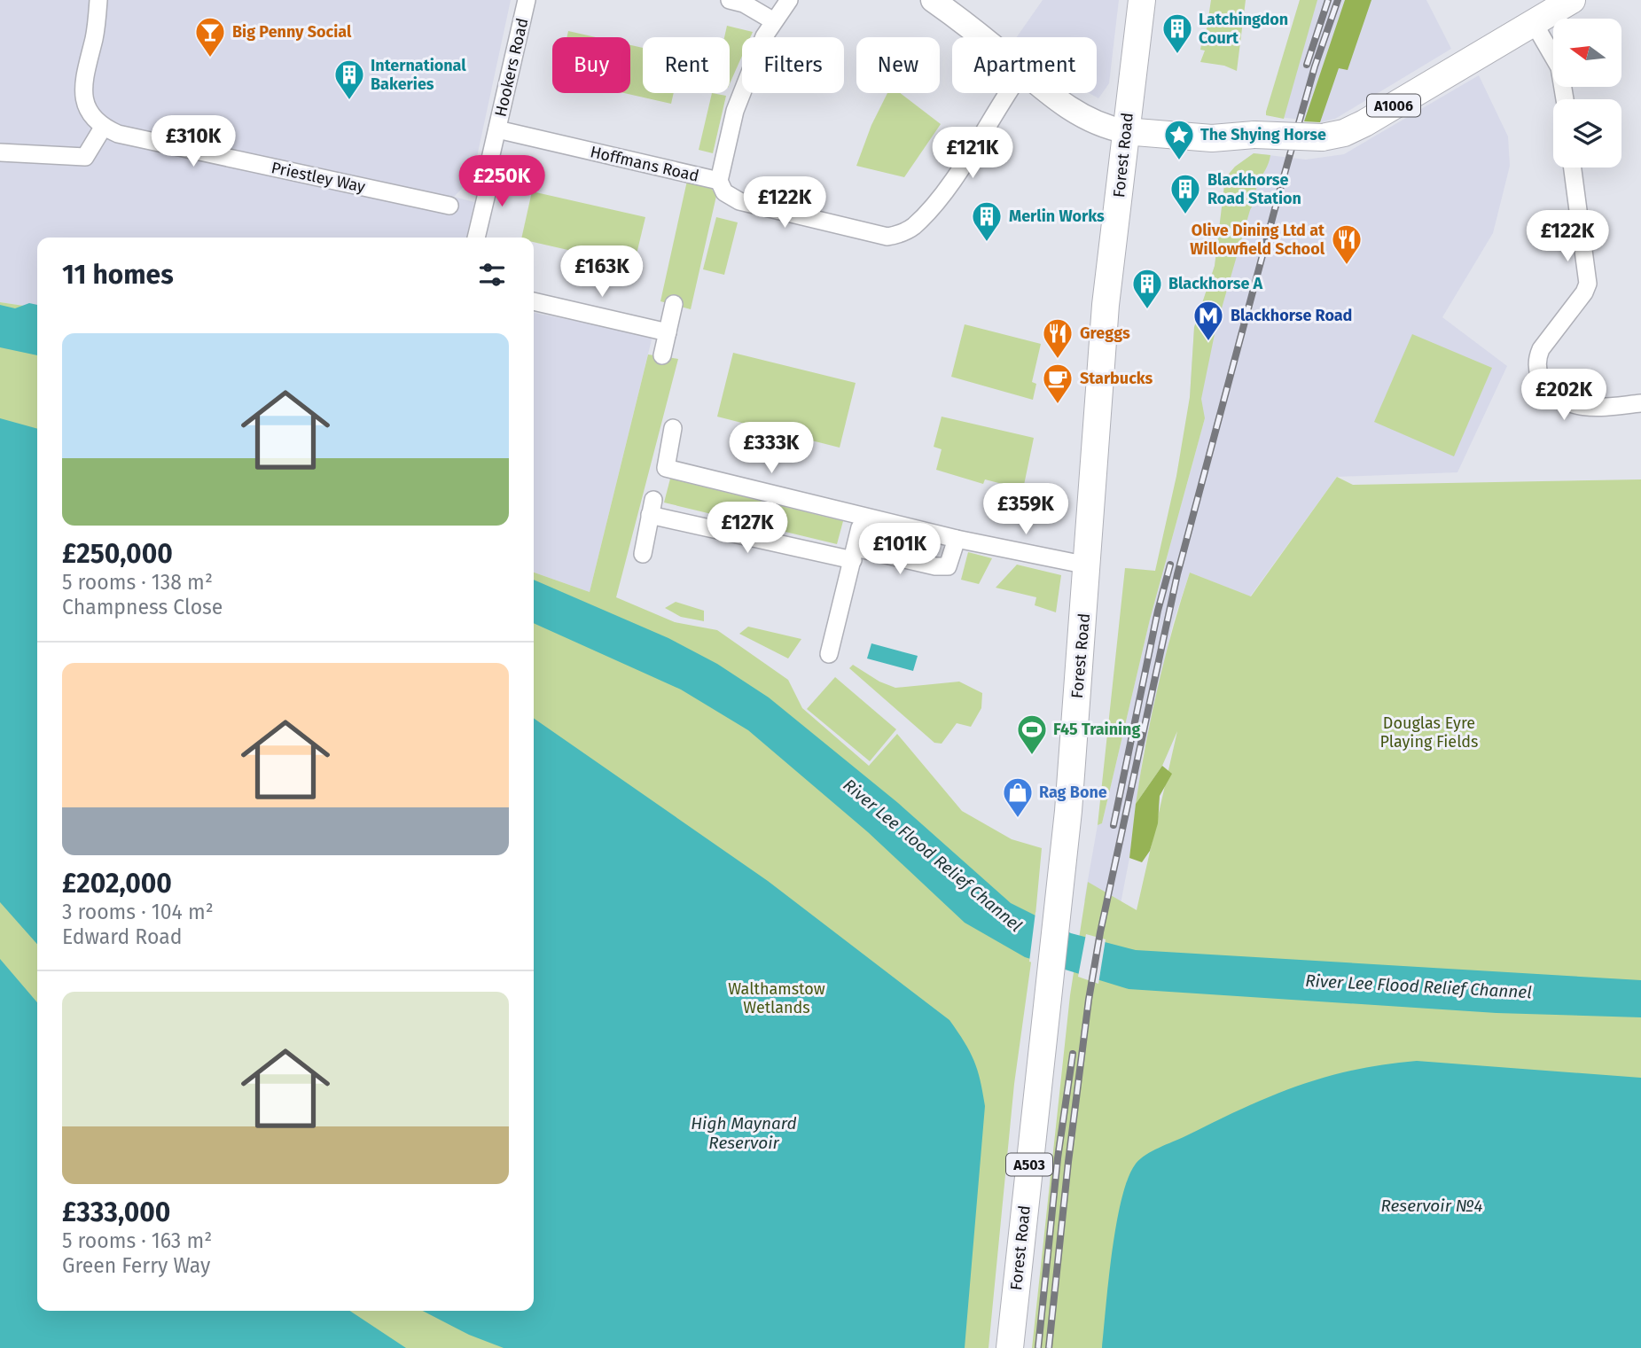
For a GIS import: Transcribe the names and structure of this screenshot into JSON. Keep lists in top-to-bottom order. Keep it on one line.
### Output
{"streets":{"main road":["A1006","Forest Road","A503"],"street":["Hookers Road","Hoffmans Road","Priestley Way"]},"crossings":[["Hookers Road","Hoffmans Road"],["A1006","Forest Road"]],"water":["River Lee Flood Relief Channel","High Maynard Reservoir","Reservoir №4"],"parks":["Douglas Eyre Playing Fields","Walthamstow Wetlands"],"places":{"building":["Latchingdon Court","International Bakeries","Blackhorse Road Station","Merlin Works","Blackhorse A"],"bar":["Big Penny Social"],"place":["The Shying Horse"],"restaurant":["Olive Dining Ltd at Willowfield School","Greggs"],"metro station":["Blackhorse Road"],"cafe":["Starbucks"],"sports":["F45 Training"],"shop":["Rag Bone"]},"north":"left","page":{"chip":["Buy","Rent","Filters","New","Apartment"],"price":["£310K","£121K","£250K","£122K","£122K","£163K","£202K","£333K","£359K","£127K","£101K"],"heading":"11 homes","list":[{"name":"£250,000","note":"5 rooms · 138 m² · Champness Close"},{"name":"£202,000","note":"3 rooms · 104 m² · Edward Road"},{"name":"£333,000","note":"5 rooms · 163 m² · Green Ferry Way"}]}}
